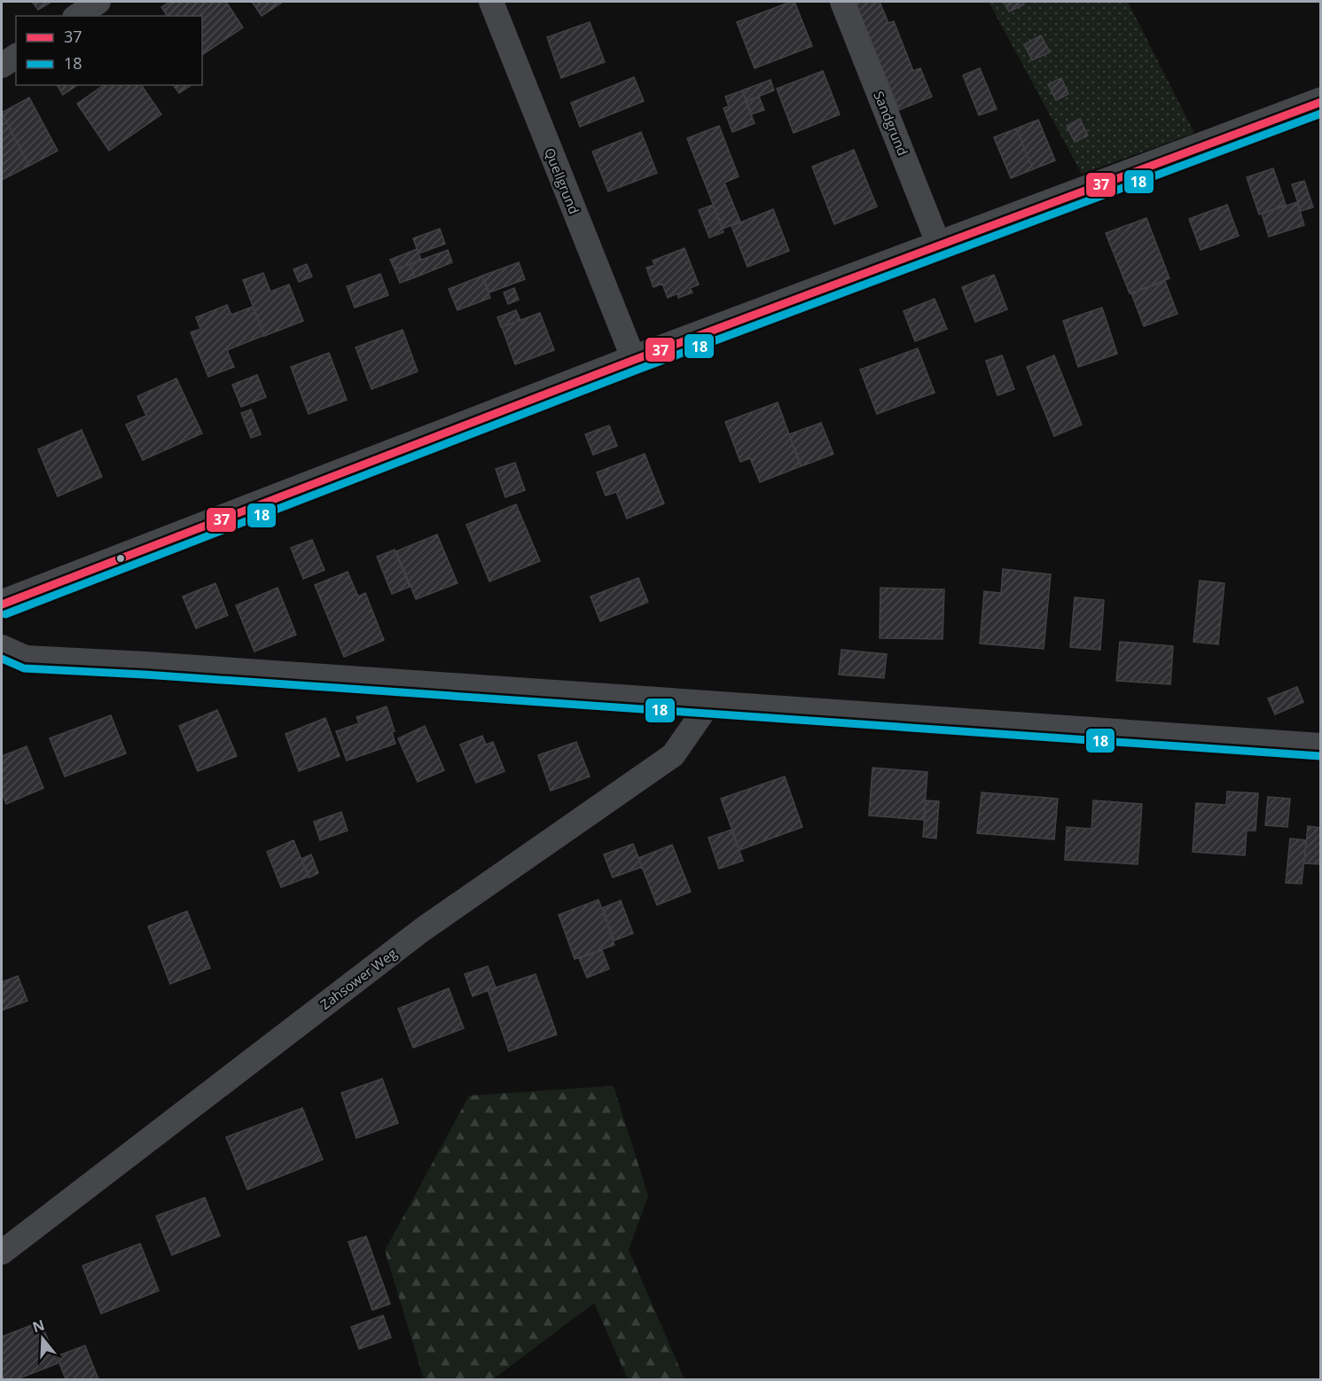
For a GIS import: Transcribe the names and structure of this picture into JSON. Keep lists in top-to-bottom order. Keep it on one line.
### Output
{"streets":{"street":["Sandgrund","Quellgrund","Zahsower Weg"]},"lines":["transit line 37","transit line 18"],"legend":["37","18"],"north":"top"}
